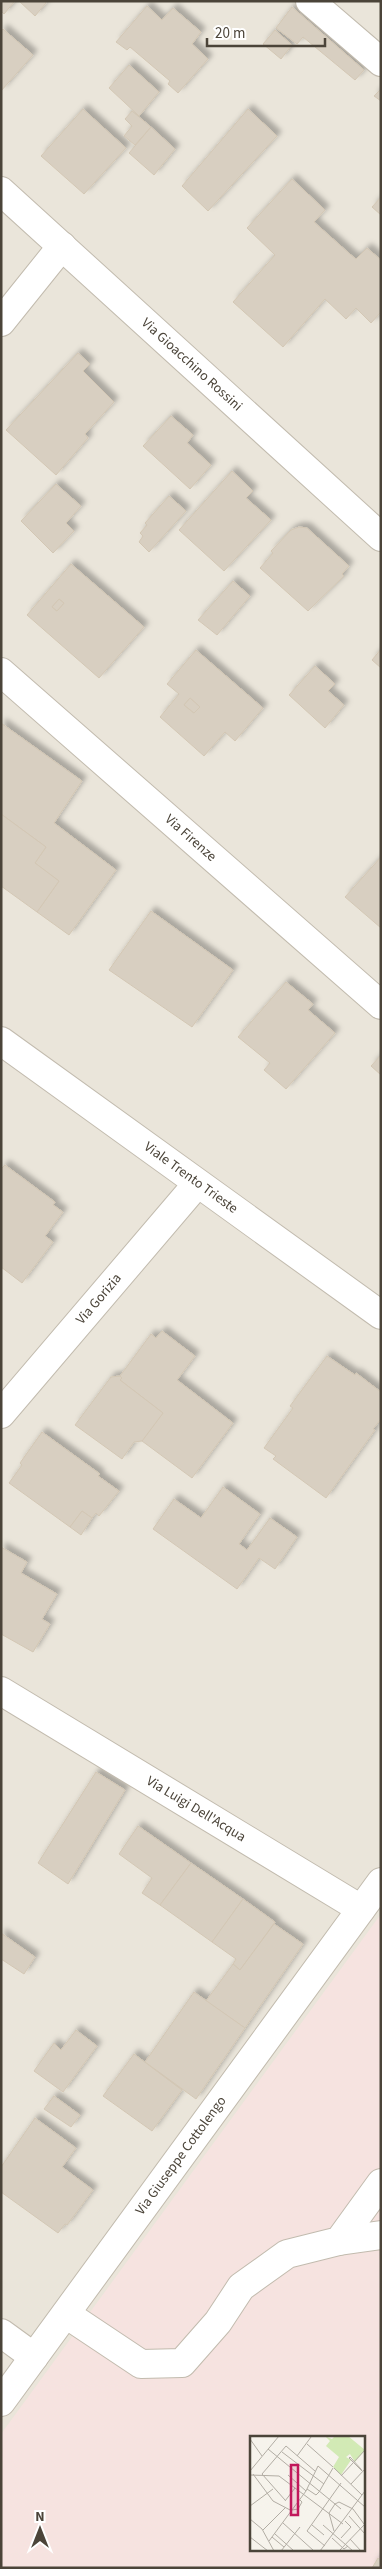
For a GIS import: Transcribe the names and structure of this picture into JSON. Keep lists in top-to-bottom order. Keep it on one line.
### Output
{"streets":{"street":["Via Gioacchino Rossini","Via Firenze","Viale Trento Trieste","Via Gorizia","Via Luigi Dell'Acqua","Via Giuseppe Cottolengo"]},"crossings":[["Viale Trento Trieste","Via Gorizia"],["Via Luigi Dell'Acqua","Via Giuseppe Cottolengo"]],"scale_bar":"20 m","north":"top"}
